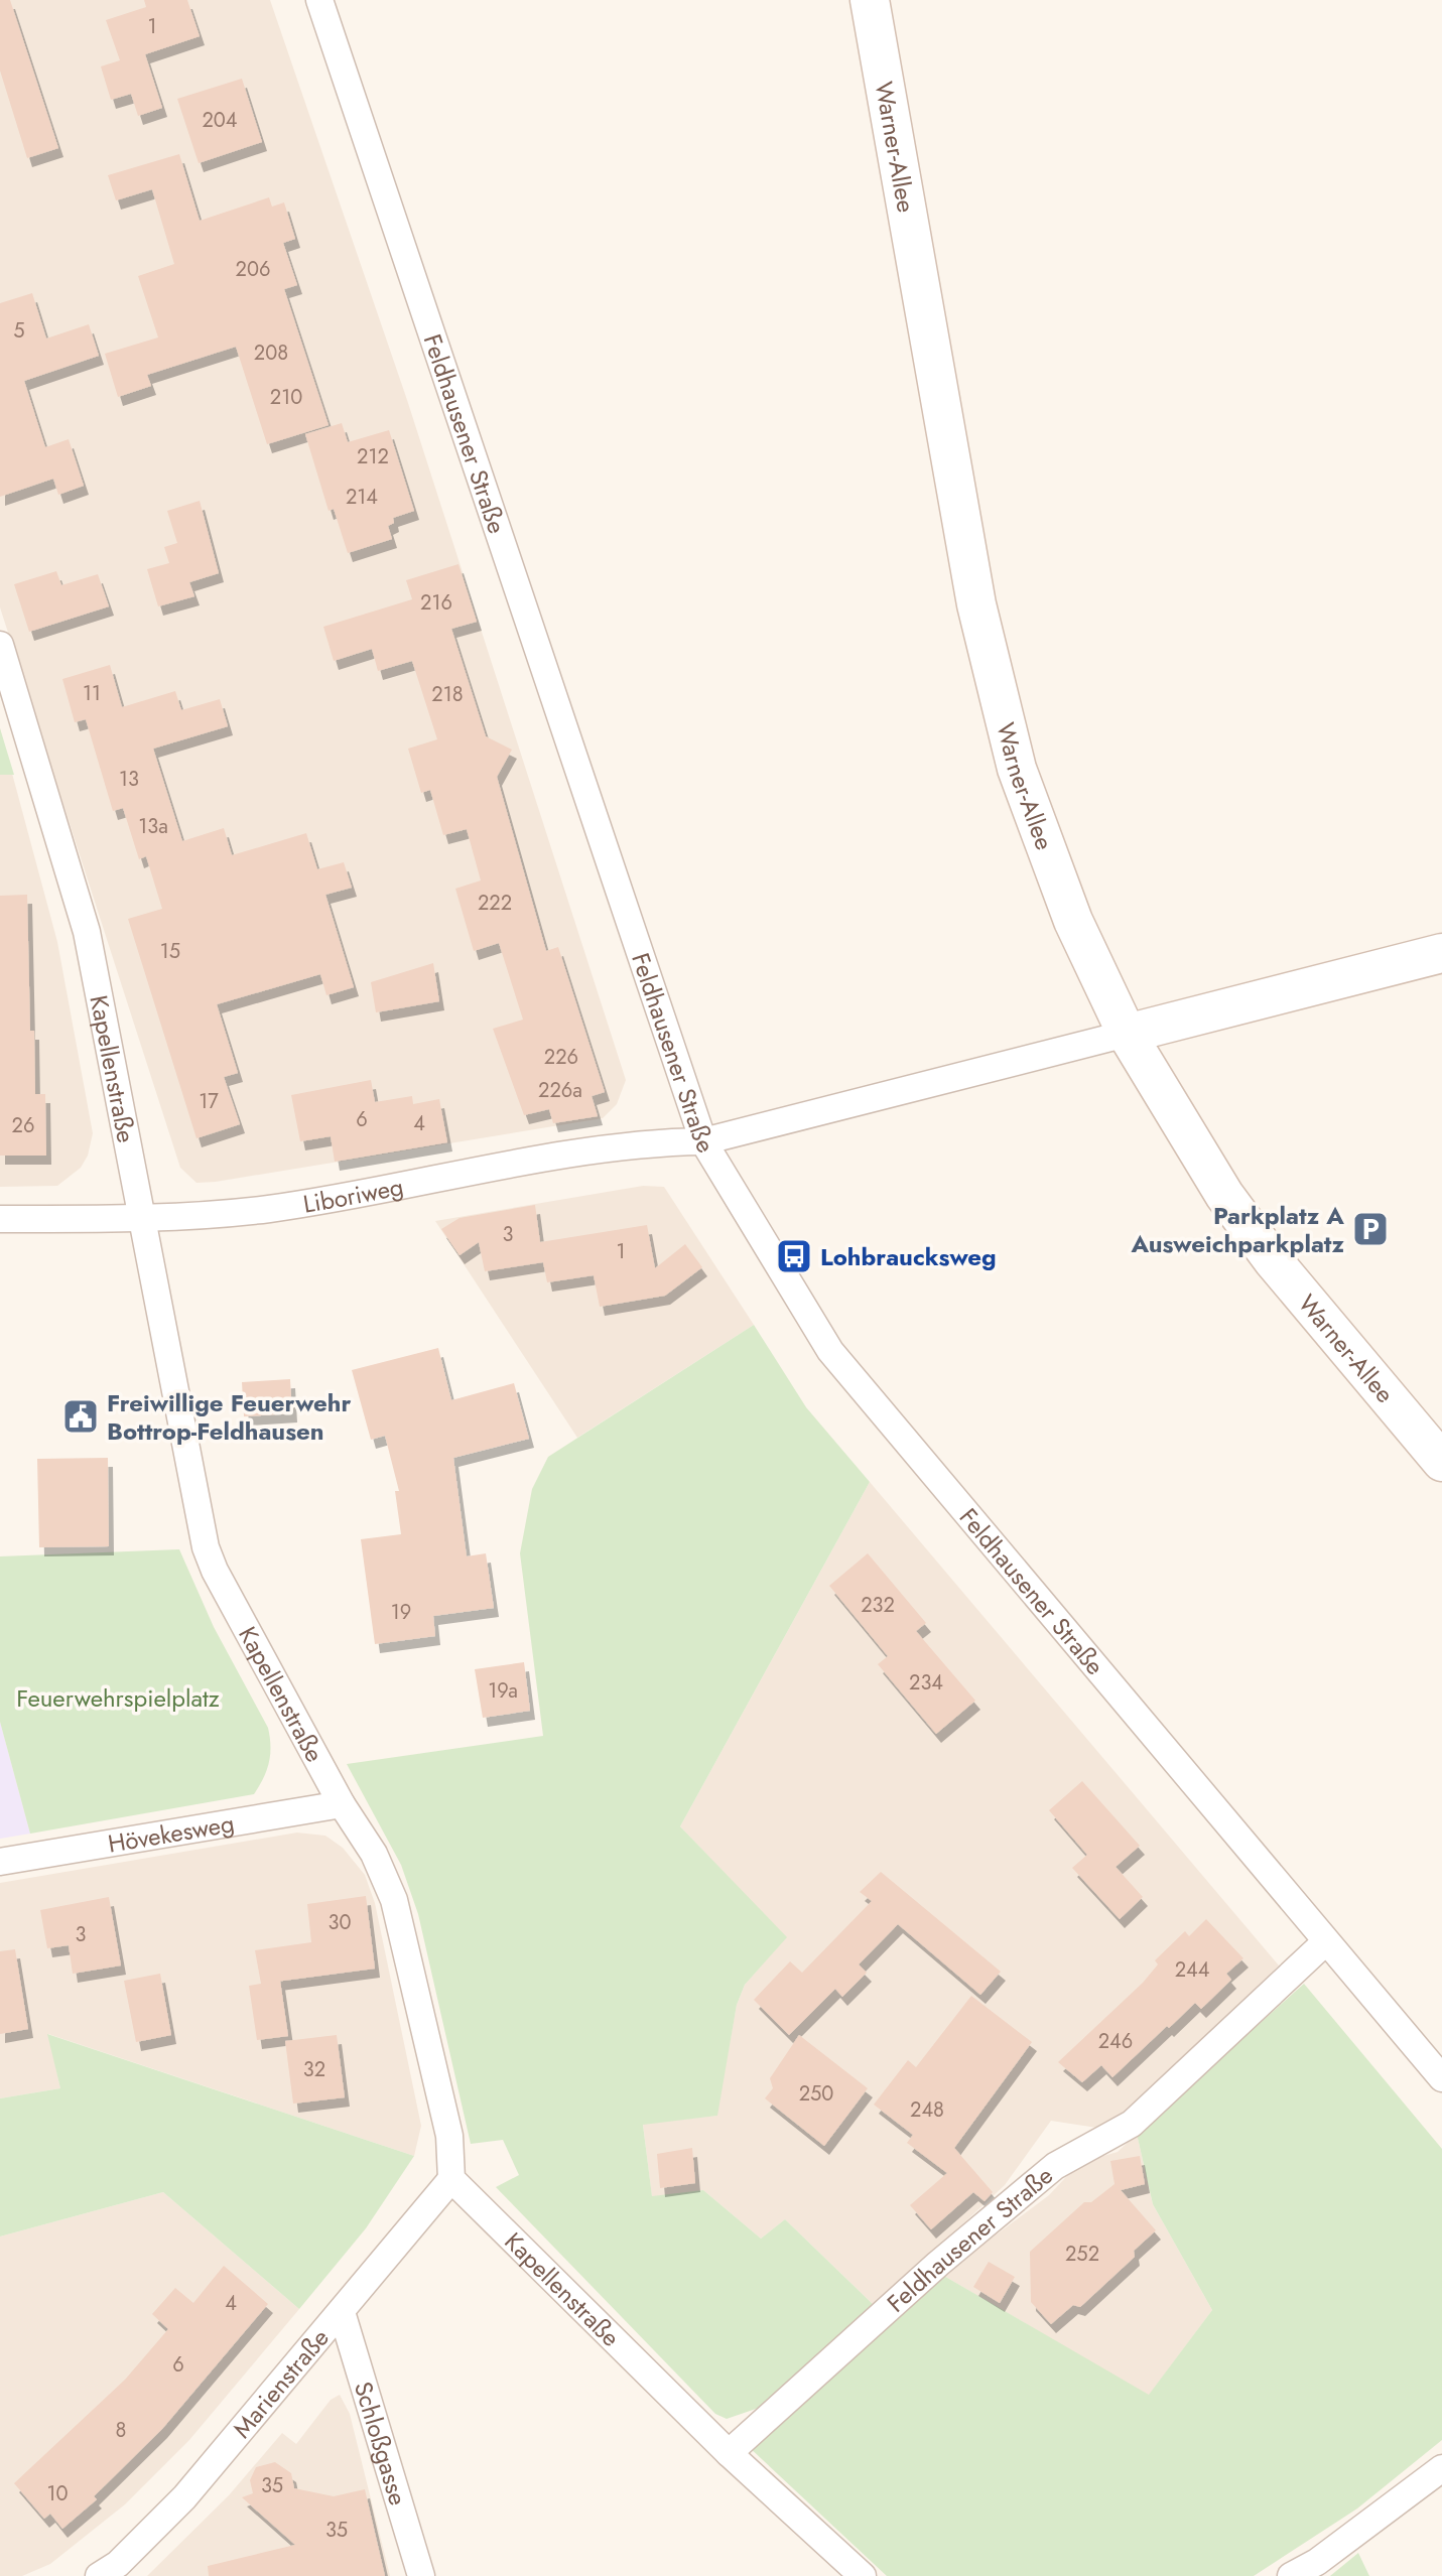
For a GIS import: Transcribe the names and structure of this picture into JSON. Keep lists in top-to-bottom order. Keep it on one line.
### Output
{"streets":{"street":["Warner-Allee","Feldhausener Straße","Kapellenstraße","Liboriweg","Hövekesweg","Marienstraße","Schloßgasse"]},"crossings":[["Feldhausener Straße","Kapellenstraße"],["Feldhausener Straße","Liboriweg"],["Kapellenstraße","Liboriweg"],["Kapellenstraße","Hövekesweg"],["Kapellenstraße","Marienstraße"],["Marienstraße","Schloßgasse"]],"parks":["Feuerwehrspielplatz"],"places":{"parking":["Parkplatz A Ausweichparkplatz"],"bus stop":["Lohbraucksweg"],"public building":["Freiwillige Feuerwehr Bottrop-Feldhausen"]},"house_numbers":["1","204","206","5","208","210","212","214","216","11","218","13","13a","222","15","226","226a","17","6","4","26","3","1","232","19","234","19a","30","3","244","246","32","250","248","252","4","6","8","35","10","35"]}
